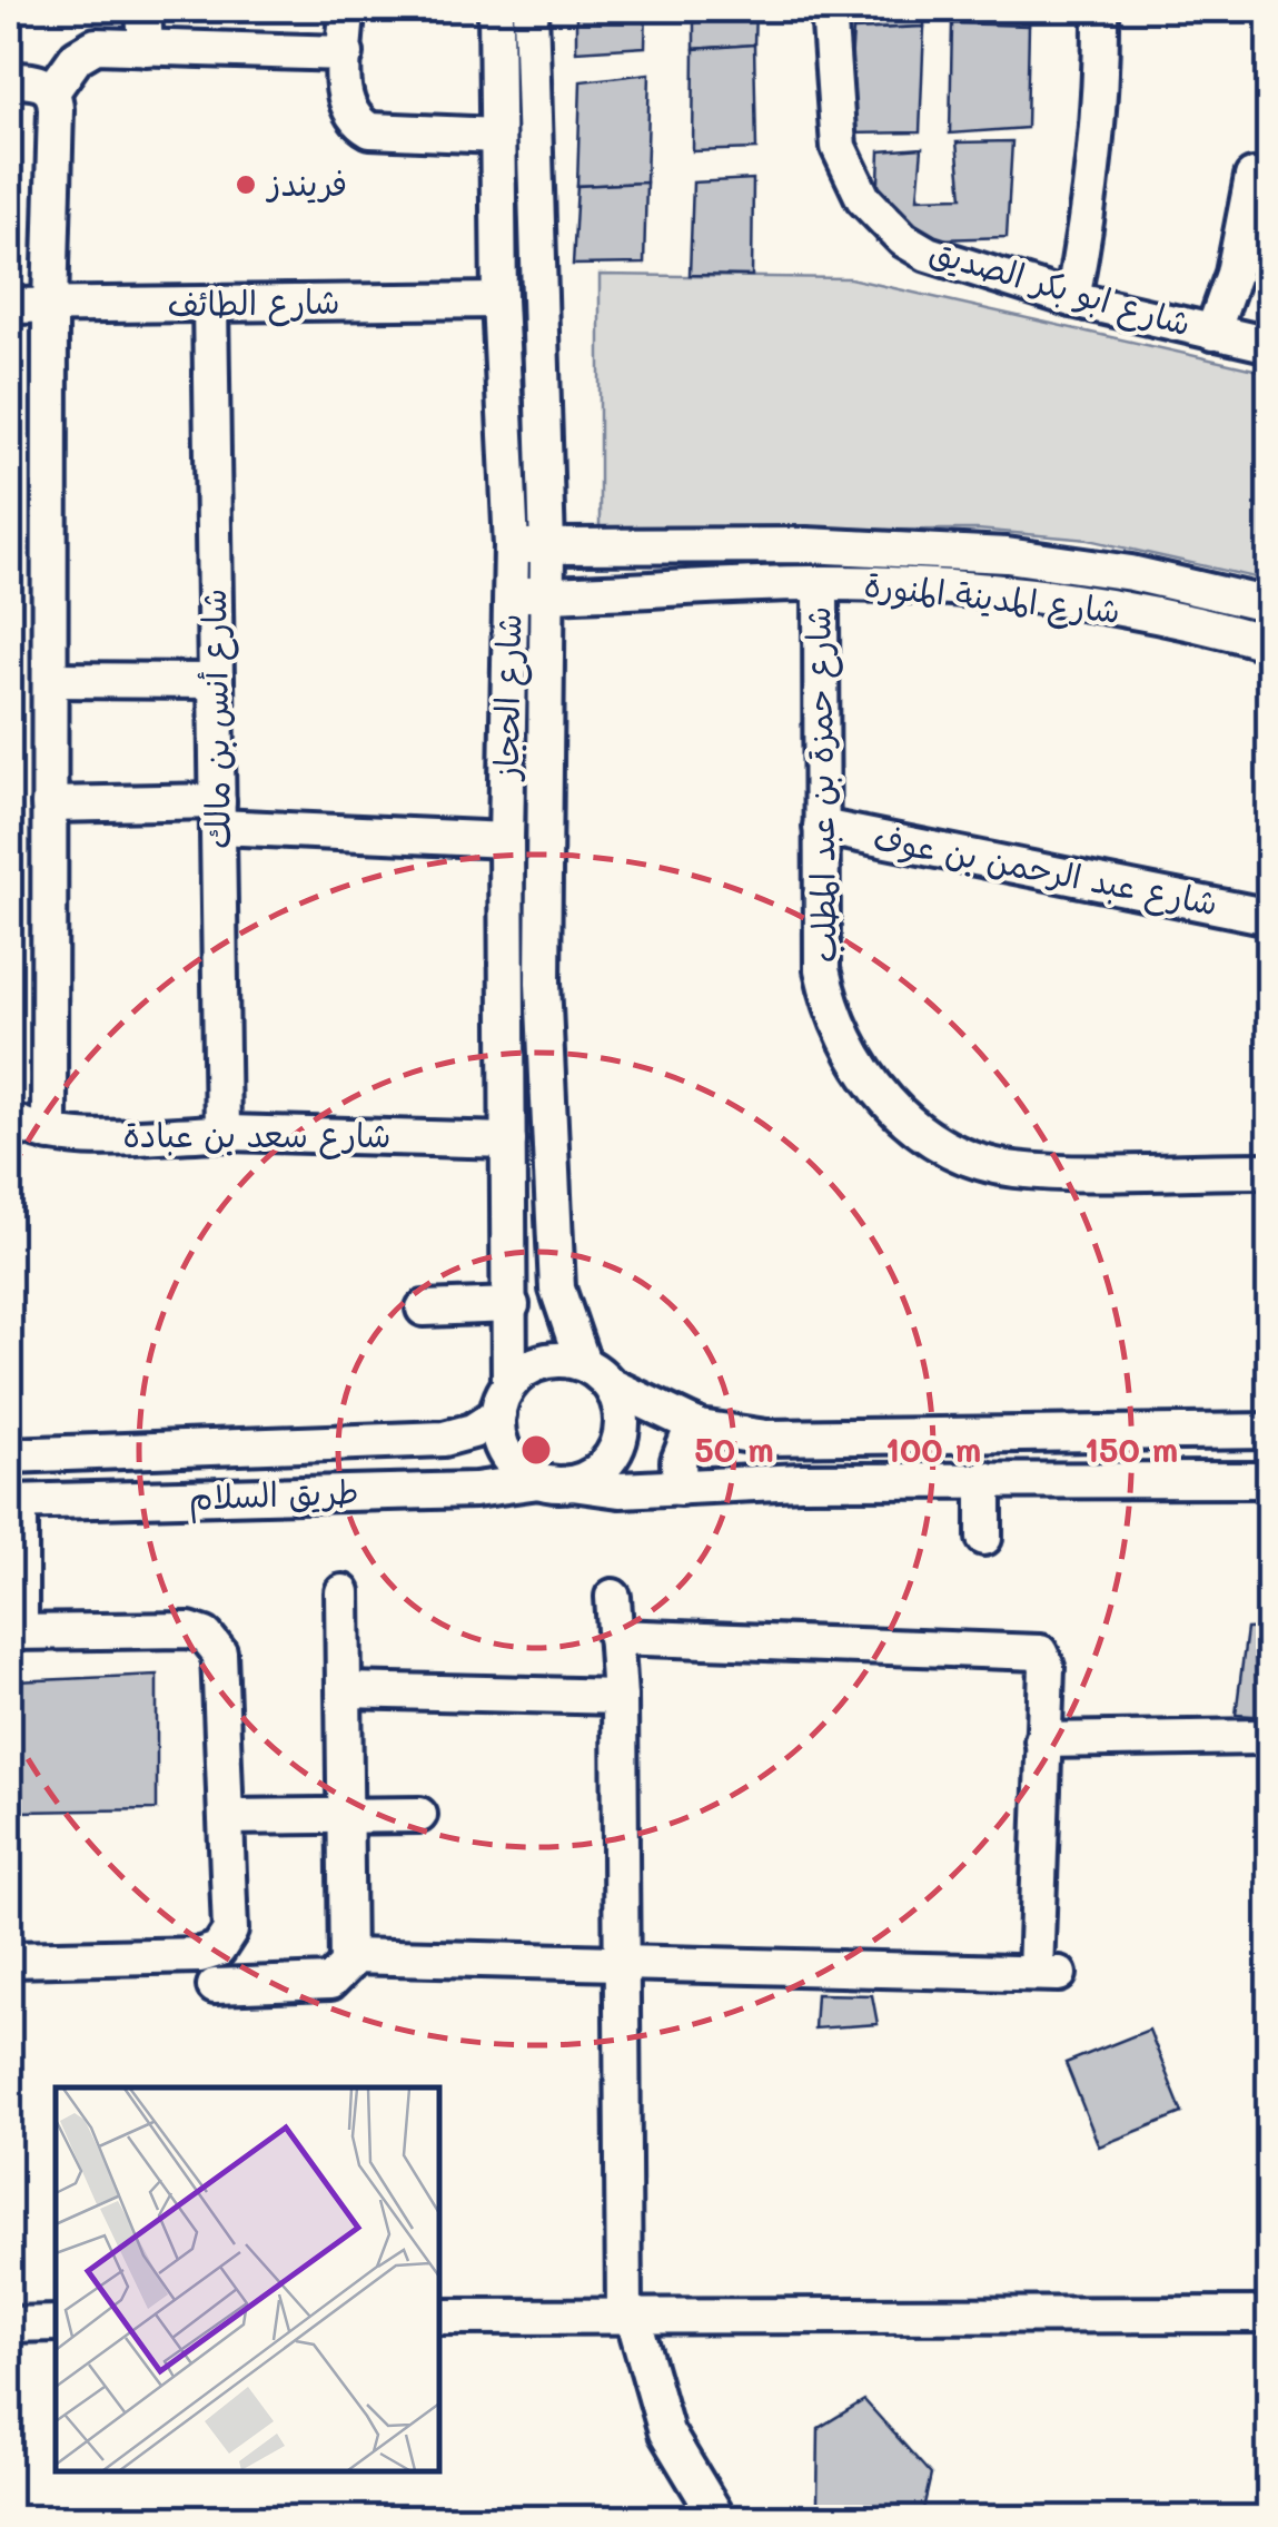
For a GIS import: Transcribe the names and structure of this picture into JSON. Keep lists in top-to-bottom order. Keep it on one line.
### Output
{"streets":{"street":["شارع ابو بكر الصديق","شارع الطائف","شارع المدينة المنورة","شارع الحجاز","شارع أنس بن مالك","شارع حمزة بن عبد المطلب","شارع عبد الرحمن بن عوف","شارع سعد بن عبادة","طريق السلام"]},"crossings":[["شارع الطائف","شارع الحجاز"],["شارع الطائف","شارع أنس بن مالك"],["شارع المدينة المنورة","شارع الحجاز"],["شارع المدينة المنورة","شارع حمزة بن عبد المطلب"],["شارع الحجاز","شارع سعد بن عبادة"],["شارع الحجاز","طريق السلام"],["شارع أنس بن مالك","شارع سعد بن عبادة"],["شارع حمزة بن عبد المطلب","شارع عبد الرحمن بن عوف"]],"places":["فريندز"],"rings":["50 m","100 m","150 m"]}
